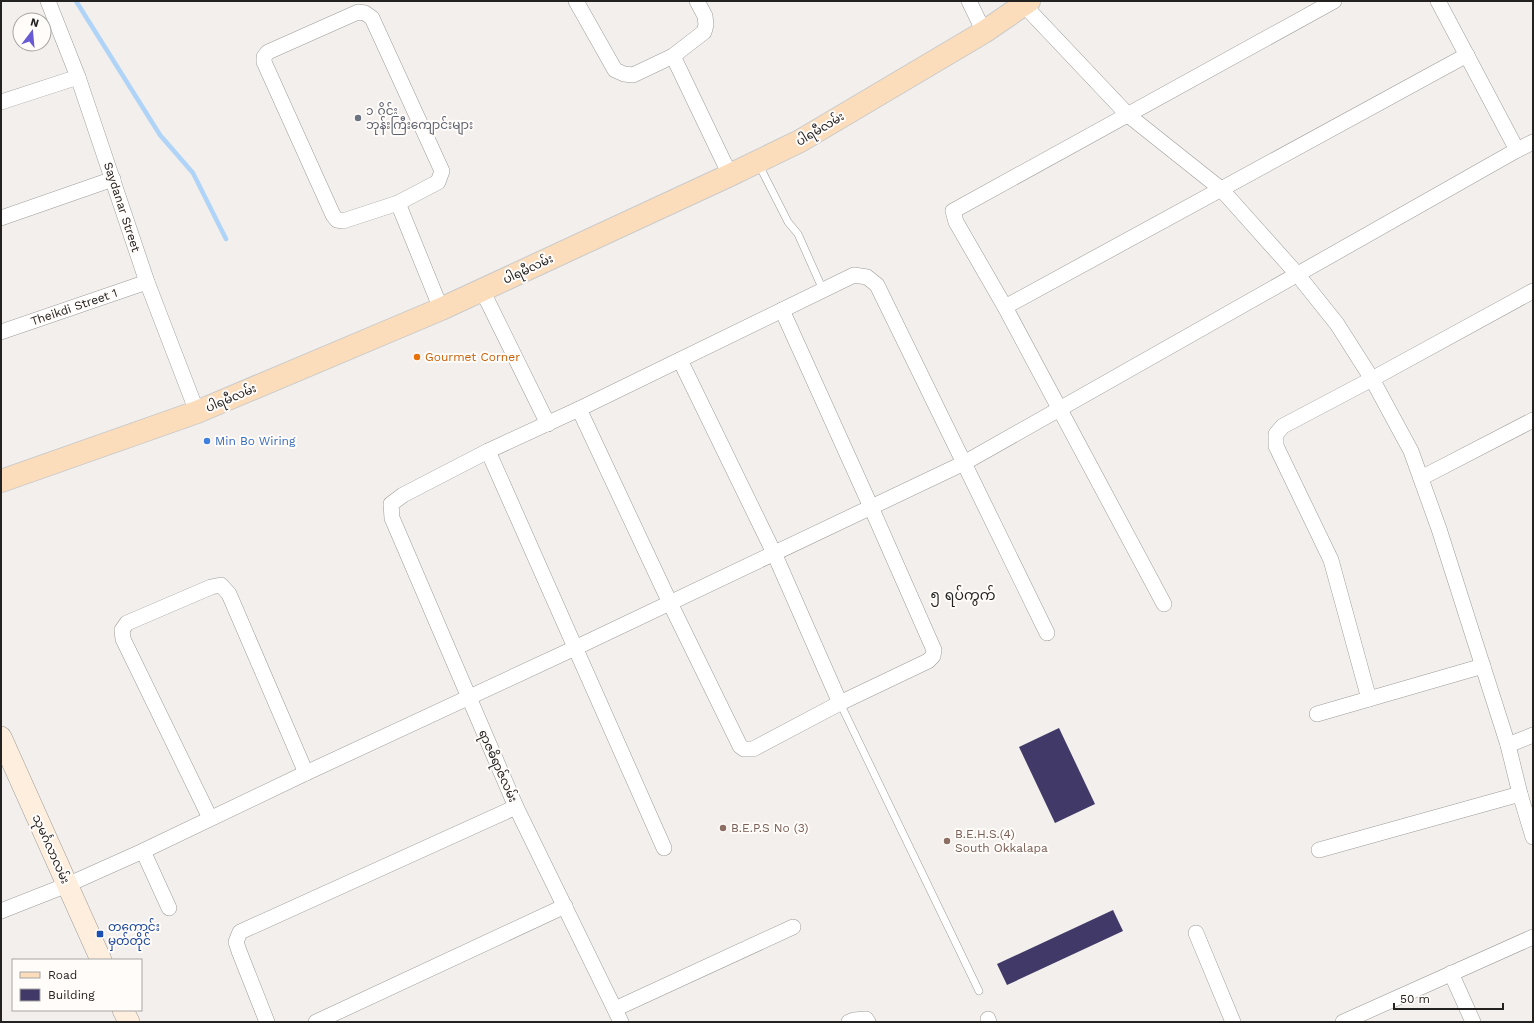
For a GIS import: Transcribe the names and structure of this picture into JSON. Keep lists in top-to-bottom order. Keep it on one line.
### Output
{"streets":{"main road":["ပါရမီလမ်း","သုမင်္ဂလာလမ်း"],"street":["Saydanar Street","Theikdi Street 1","ရာဇဓိရာဇ်လမ်း"]},"crossings":[["ပါရမီလမ်း","Saydanar Street"],["Saydanar Street","Theikdi Street 1"]],"districts":["၅ ရပ်ကွက်"],"places":{"other":["၁ ဝိုင်း ဘုန်းကြီးကျောင်းများ","Gourmet Corner","Min Bo Wiring","B.E.P.S No (3)","B.E.H.S.(4) South Okkalapa"],"transit":["တကောင်း မှတ်တိုင်"]},"legend":["Road","Building"],"scale_bar":"50 m","north":"top"}
